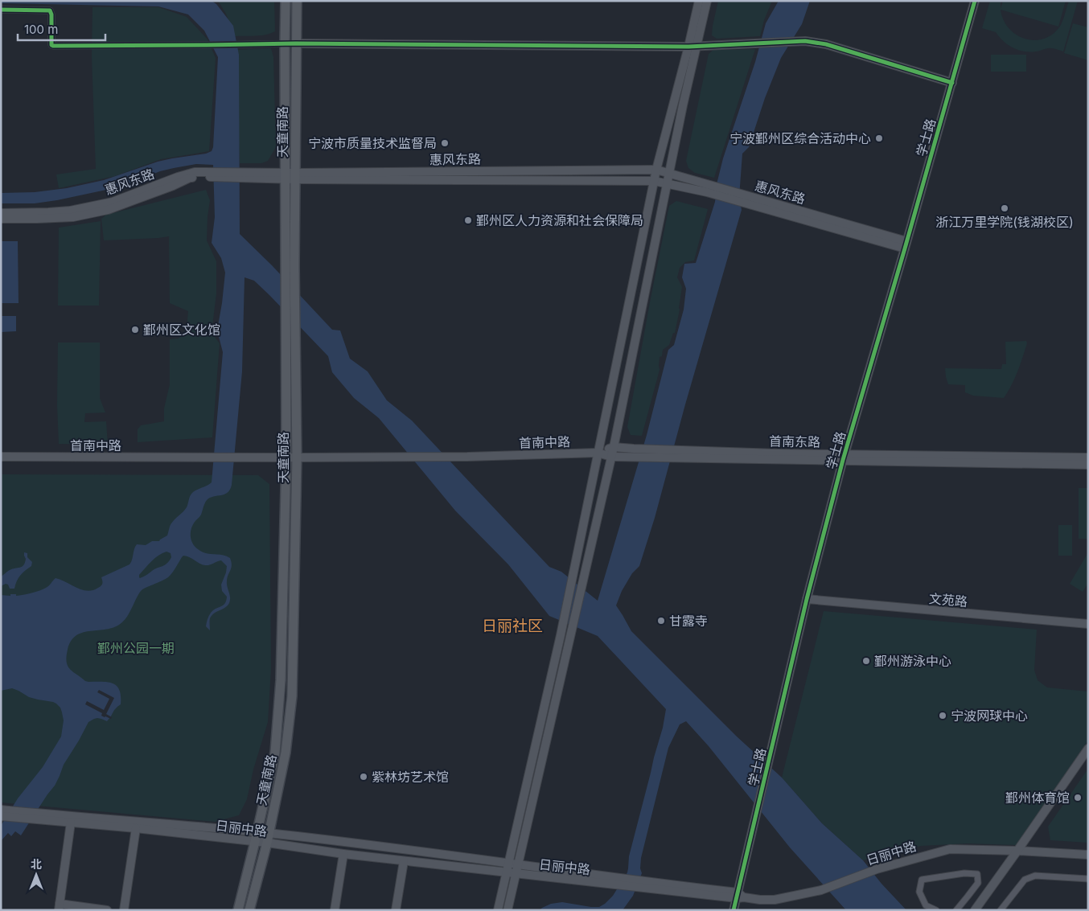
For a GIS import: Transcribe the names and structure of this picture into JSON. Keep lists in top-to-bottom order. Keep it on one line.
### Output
{"streets":{"main road":["天童南路","学士路","惠风东路","首南东路","首南中路","文苑路","日丽中路"]},"crossings":[["天童南路","惠风东路"],["天童南路","首南中路"],["天童南路","日丽中路"],["学士路","惠风东路"],["学士路","首南东路"],["学士路","文苑路"],["学士路","日丽中路"],["首南东路","首南中路"]],"districts":["日丽社区"],"parks":["鄞州公园一期"],"places":["宁波鄞州区综合活动中心","宁波市质量技术监督局","浙江万里学院(钱湖校区)","鄞州区人力资源和社会保障局","鄞州区文化馆","甘露寺","鄞州游泳中心","宁波网球中心","紫林坊艺术馆","鄞州体育馆"],"scale_bar":"100 m","north":"top"}
